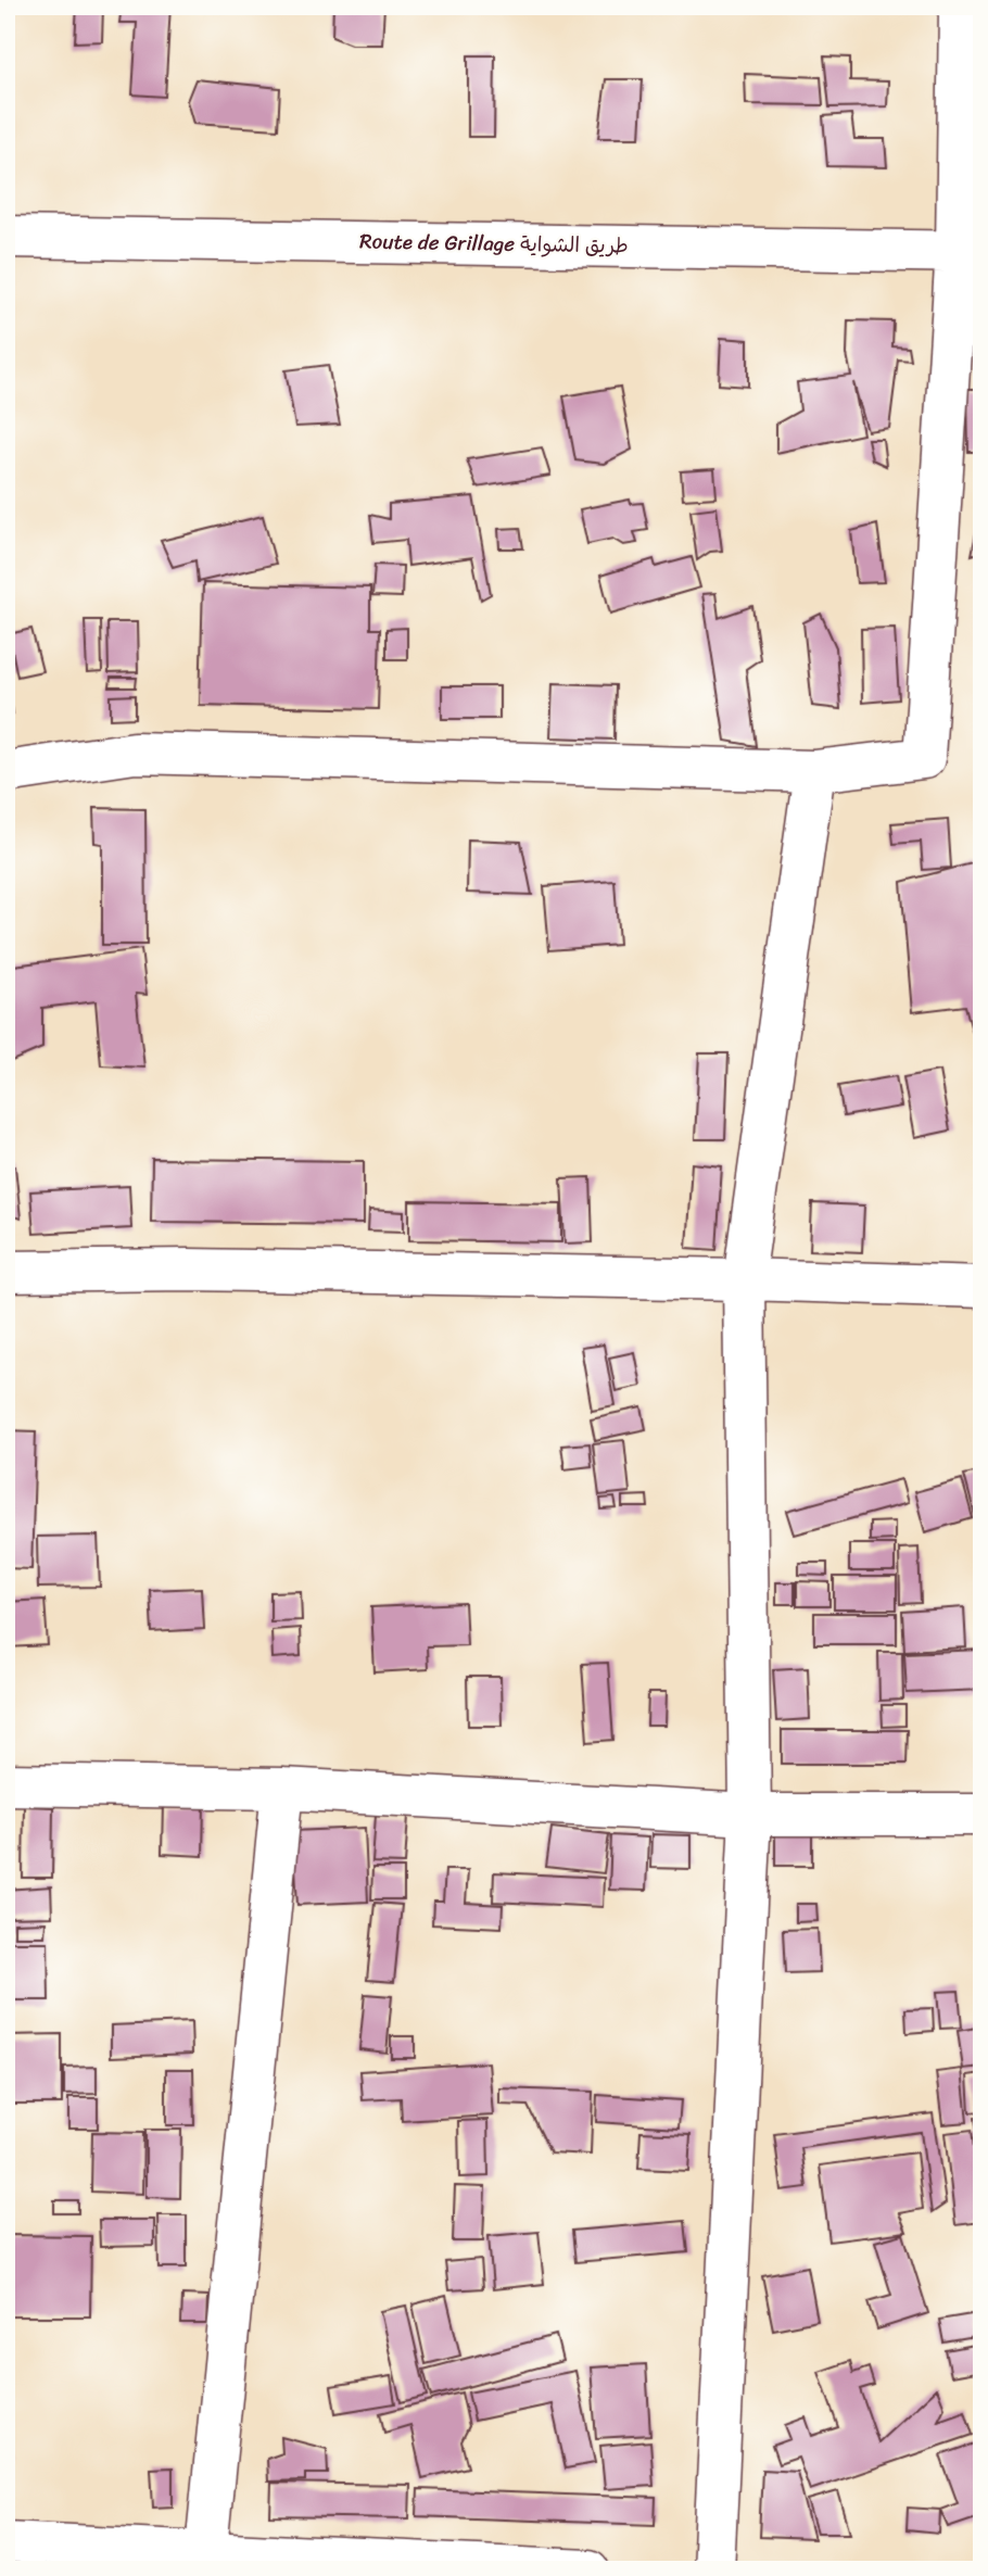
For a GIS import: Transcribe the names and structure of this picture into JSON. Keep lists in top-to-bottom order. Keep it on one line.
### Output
{"streets":{"street":["Route de Grillage طريق الشواية"]}}
